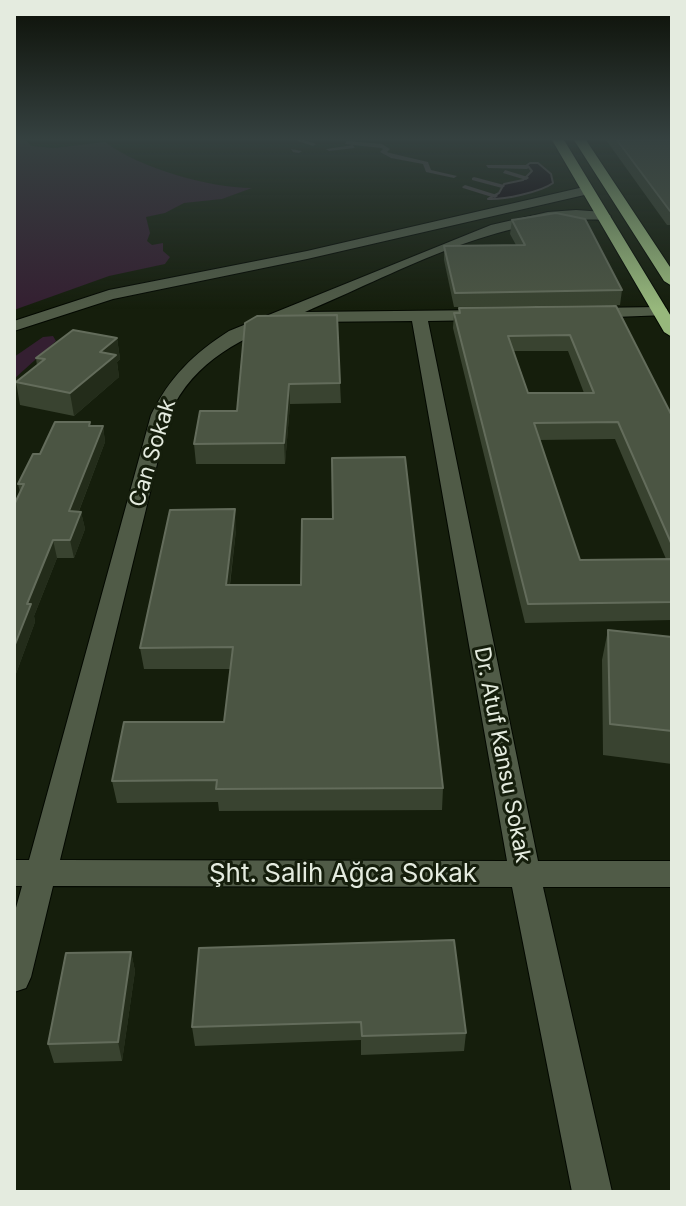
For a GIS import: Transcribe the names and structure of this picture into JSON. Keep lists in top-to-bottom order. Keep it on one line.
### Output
{"streets":{"street":["Can Sokak","Dr. Atuf Kansu Sokak","Şht. Salih Ağca Sokak"]},"crossings":[["Can Sokak","Şht. Salih Ağca Sokak"],["Dr. Atuf Kansu Sokak","Şht. Salih Ağca Sokak"]]}
